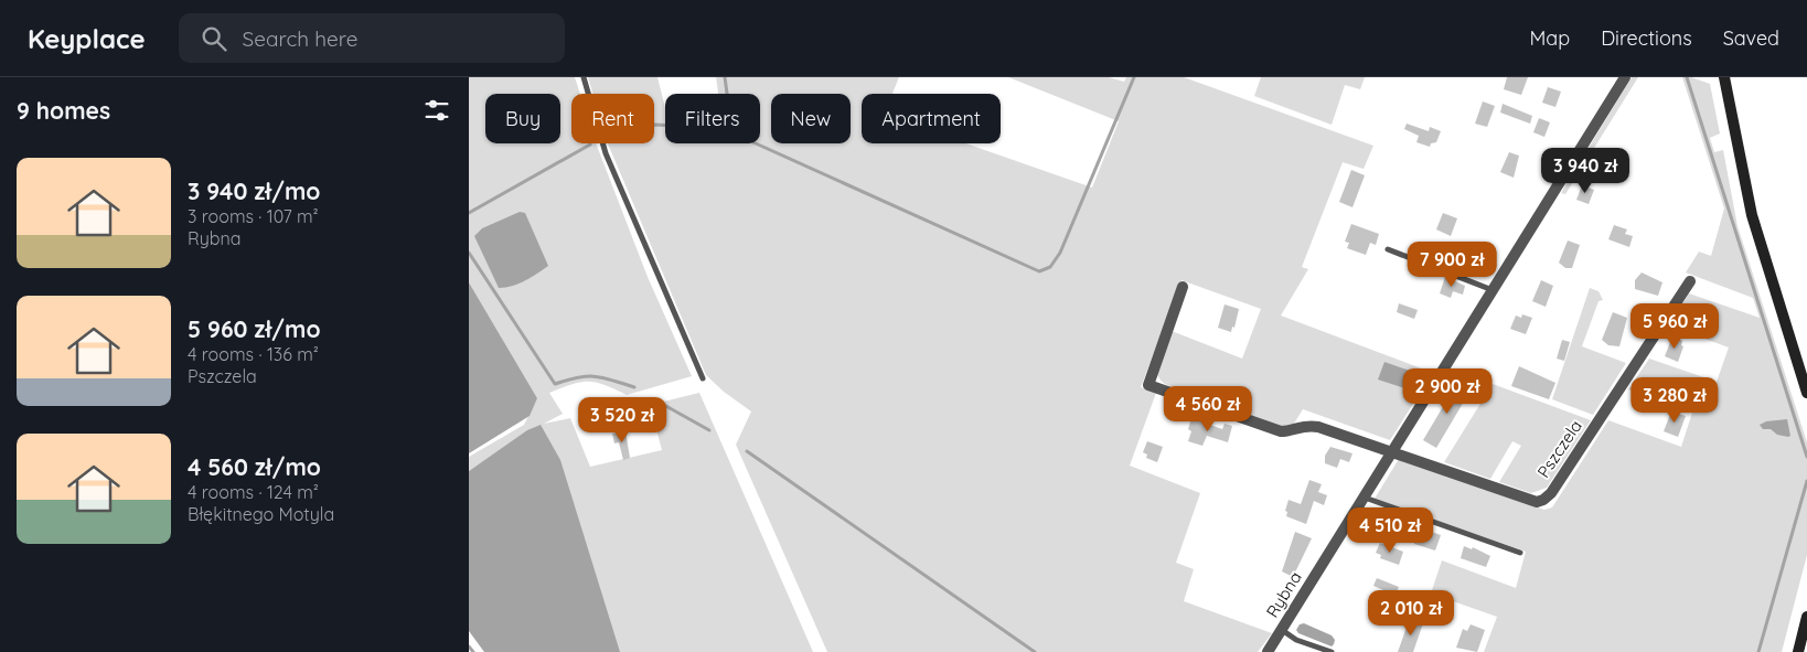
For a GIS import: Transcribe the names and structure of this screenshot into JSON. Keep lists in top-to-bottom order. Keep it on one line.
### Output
{"streets":{"street":["Pszczela","Rybna"]},"crossings":[["Pszczela","Rybna"]],"page":{"header":"Keyplace","search":"Search here","nav":["Map","Directions","Saved"],"heading":"9 homes","chip":["Buy","Rent","Filters","New","Apartment"],"list":[{"name":"3 940 zł/mo","note":"3 rooms · 107 m² · Rybna"},{"name":"5 960 zł/mo","note":"4 rooms · 136 m² · Pszczela"},{"name":"4 560 zł/mo","note":"4 rooms · 124 m² · Błękitnego Motyla"}],"price":["3 940 zł","7 900 zł","5 960 zł","2 900 zł","3 280 zł","4 560 zł","3 520 zł","4 510 zł","2 010 zł"]}}
